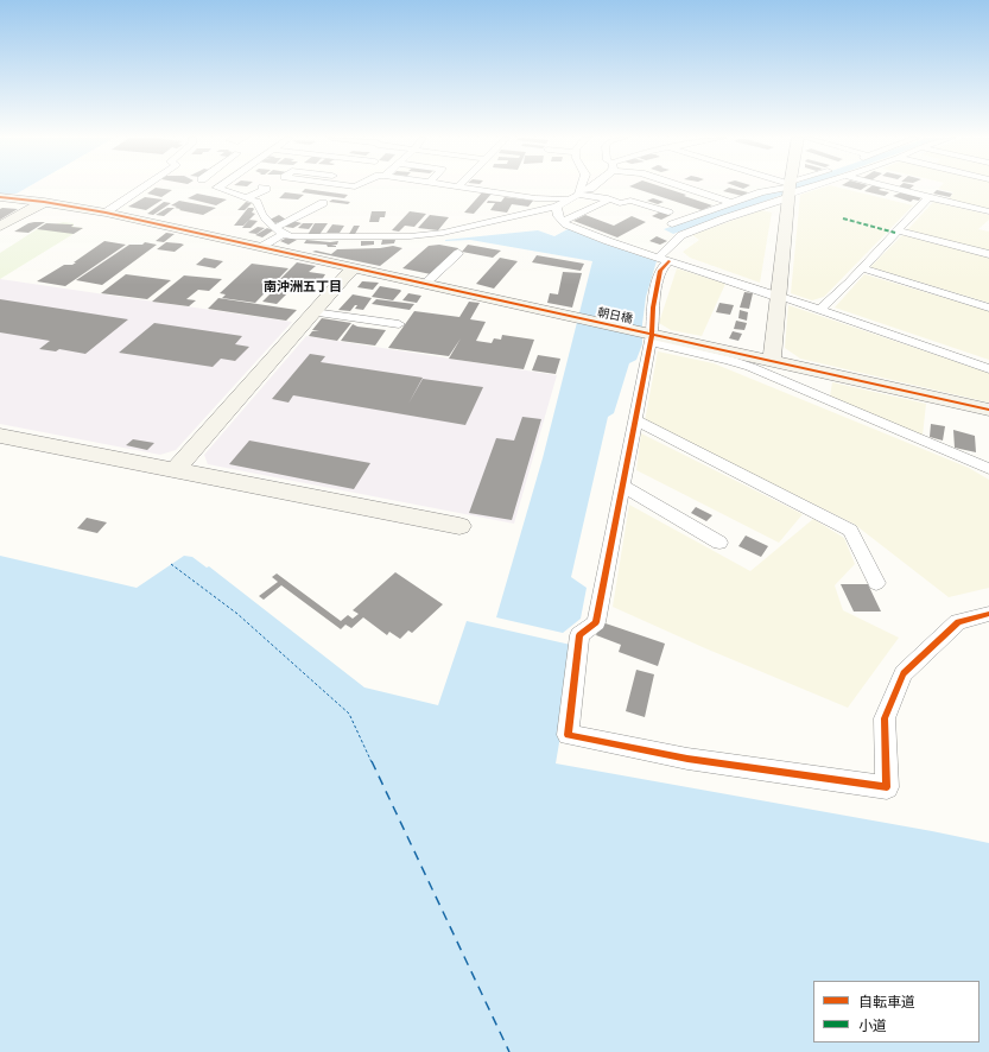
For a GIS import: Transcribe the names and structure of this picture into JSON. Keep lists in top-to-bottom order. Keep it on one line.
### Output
{"streets":{"street":["朝日橋"]},"districts":["南沖洲五丁目"],"legend":["自転車道","小道"]}
